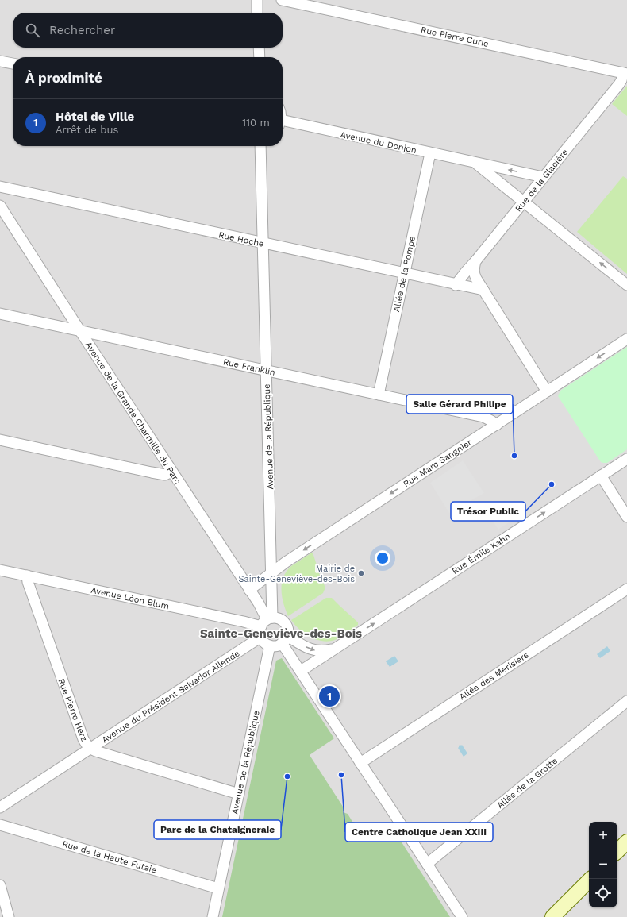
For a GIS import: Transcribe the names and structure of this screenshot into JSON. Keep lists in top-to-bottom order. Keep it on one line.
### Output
{"streets":{"street":["Rue Pierre Curie","Avenue du Donjon","Rue de la Glacière","Rue Hoche","Allée de la Pompe","Rue Franklin","Avenue de la Grande Charmille du Parc","Avenue de la République","Rue Marc Sangnier","Rue Émile Kahn","Avenue Léon Blum","Allée des Merisiers","Avenue du Président Salvador Allende","Rue Pierre Herz","Allée de la Grotte","Rue de la Haute Futaie"]},"crossings":[["Rue Pierre Curie","Rue de la Glacière"],["Avenue du Donjon","Rue de la Glacière"],["Avenue du Donjon","Allée de la Pompe"],["Rue de la Glacière","Rue Hoche"],["Rue Hoche","Allée de la Pompe"],["Rue Hoche","Avenue de la République"],["Allée de la Pompe","Rue Franklin"],["Rue Franklin","Avenue de la Grande Charmille du Parc"],["Rue Franklin","Avenue de la République"],["Rue Franklin","Rue Marc Sangnier"],["Avenue de la Grande Charmille du Parc","Avenue de la République"],["Avenue de la Grande Charmille du Parc","Rue Marc Sangnier"],["Avenue de la Grande Charmille du Parc","Rue Émile Kahn"],["Avenue de la Grande Charmille du Parc","Avenue Léon Blum"],["Avenue de la Grande Charmille du Parc","Avenue du Président Salvador Allende"],["Avenue de la République","Rue Marc Sangnier"],["Avenue de la République","Rue Émile Kahn"],["Avenue de la République","Avenue Léon Blum"],["Avenue de la République","Avenue du Président Salvador Allende"],["Avenue de la République","Rue Pierre Herz"],["Avenue de la République","Rue de la Haute Futaie"],["Rue Émile Kahn","Avenue Léon Blum"],["Rue Émile Kahn","Avenue du Président Salvador Allende"],["Avenue Léon Blum","Avenue du Président Salvador Allende"],["Avenue Léon Blum","Rue Pierre Herz"],["Avenue du Président Salvador Allende","Rue Pierre Herz"]],"one_way":["Rue Marc Sangnier","Rue Émile Kahn"],"districts":["Sainte-Geneviève-des-Bois"],"places":["Salle Gérard Philipe","Trésor Public","Mairie de Sainte-Geneviève-des-Bois","Centre Catholique Jean XXIII","Parc de la Chataigneraie"],"page":{"search":"Rechercher","heading":"À proximité","list":[{"mark":"1","name":"Hôtel de Ville","note":"Arrêt de bus","value":"110 m"}],"pins":"1","map_buttons":["+","−"]}}
